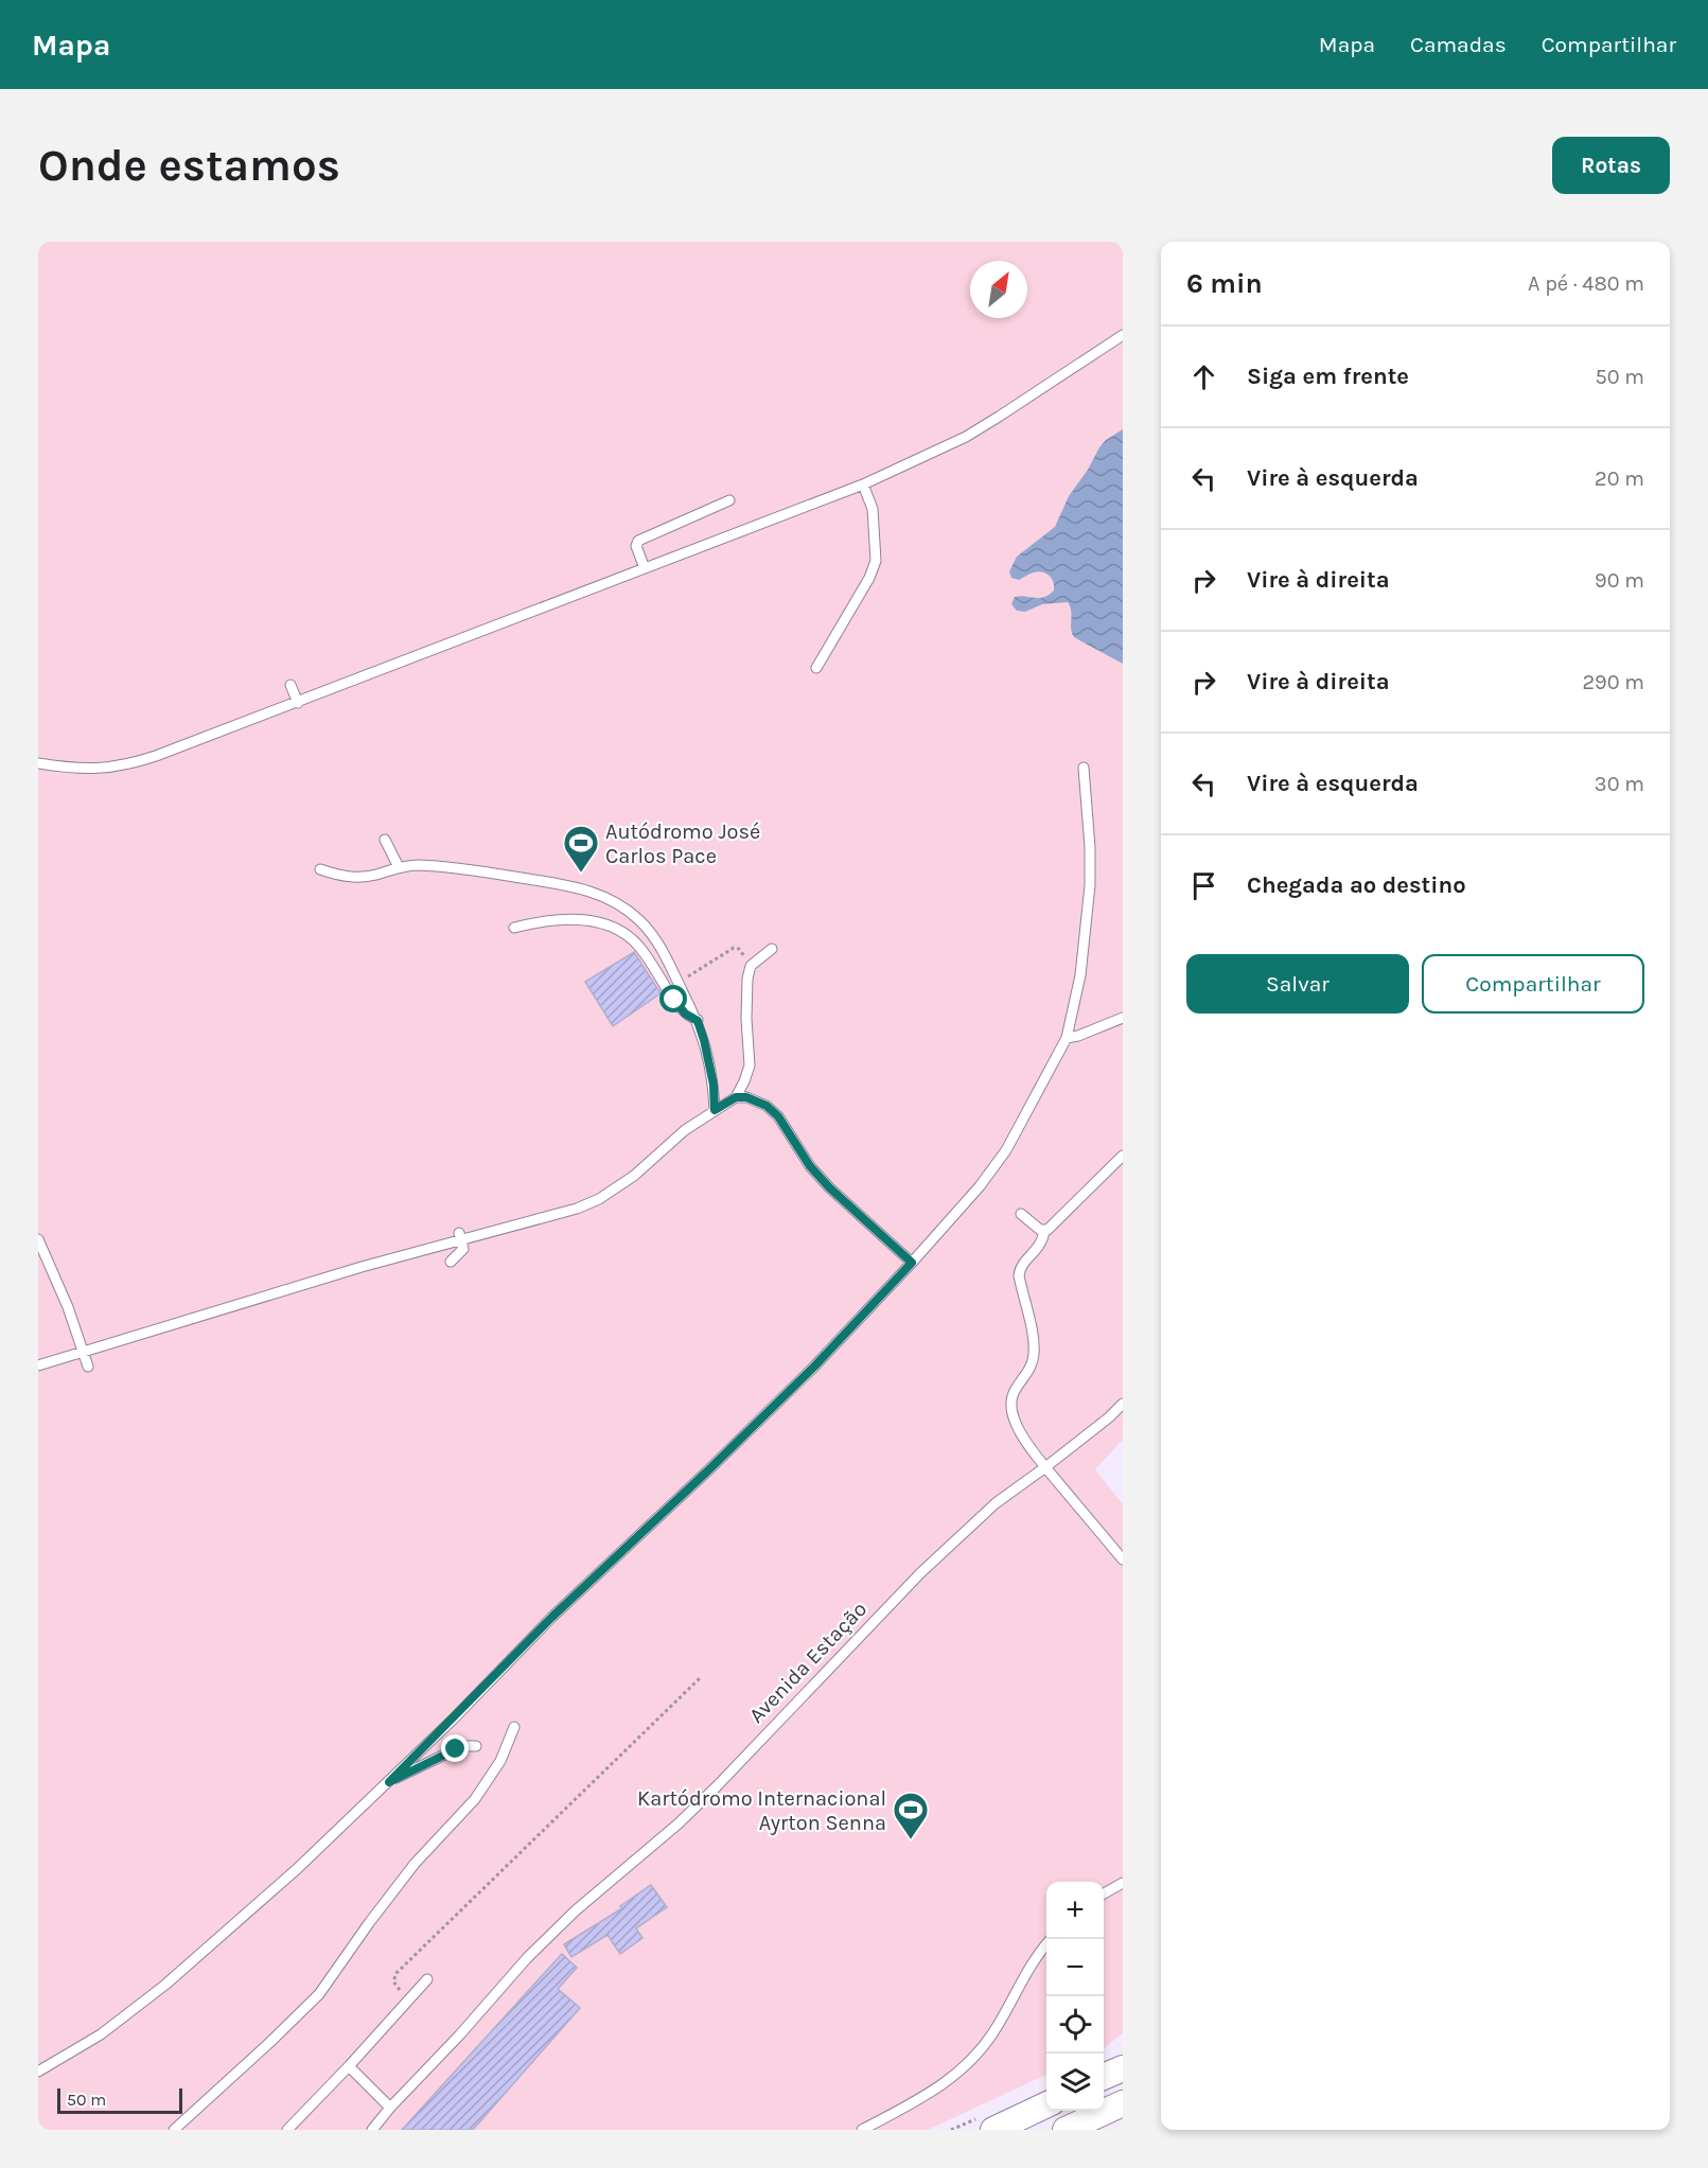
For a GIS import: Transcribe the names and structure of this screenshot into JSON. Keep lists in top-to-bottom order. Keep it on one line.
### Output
{"streets":{"lane":["Avenida Estação"]},"places":{"sports":["Autódromo José Carlos Pace","Kartódromo Internacional Ayrton Senna"]},"scale_bar":"50 m","north":"top right","page":{"header":"Mapa","nav":["Mapa","Camadas","Compartilhar"],"buttons":["Rotas",["Salvar","Compartilhar"]],"title":"Onde estamos","heading":["6 min","A pé · 480 m"],"list":[["Siga em frente","50 m"],["Vire à esquerda","20 m"],["Vire à direita","90 m"],["Vire à direita","290 m"],["Vire à esquerda","30 m"],"Chegada ao destino"],"map_buttons":["+","−"],"scale":"50 m"}}
